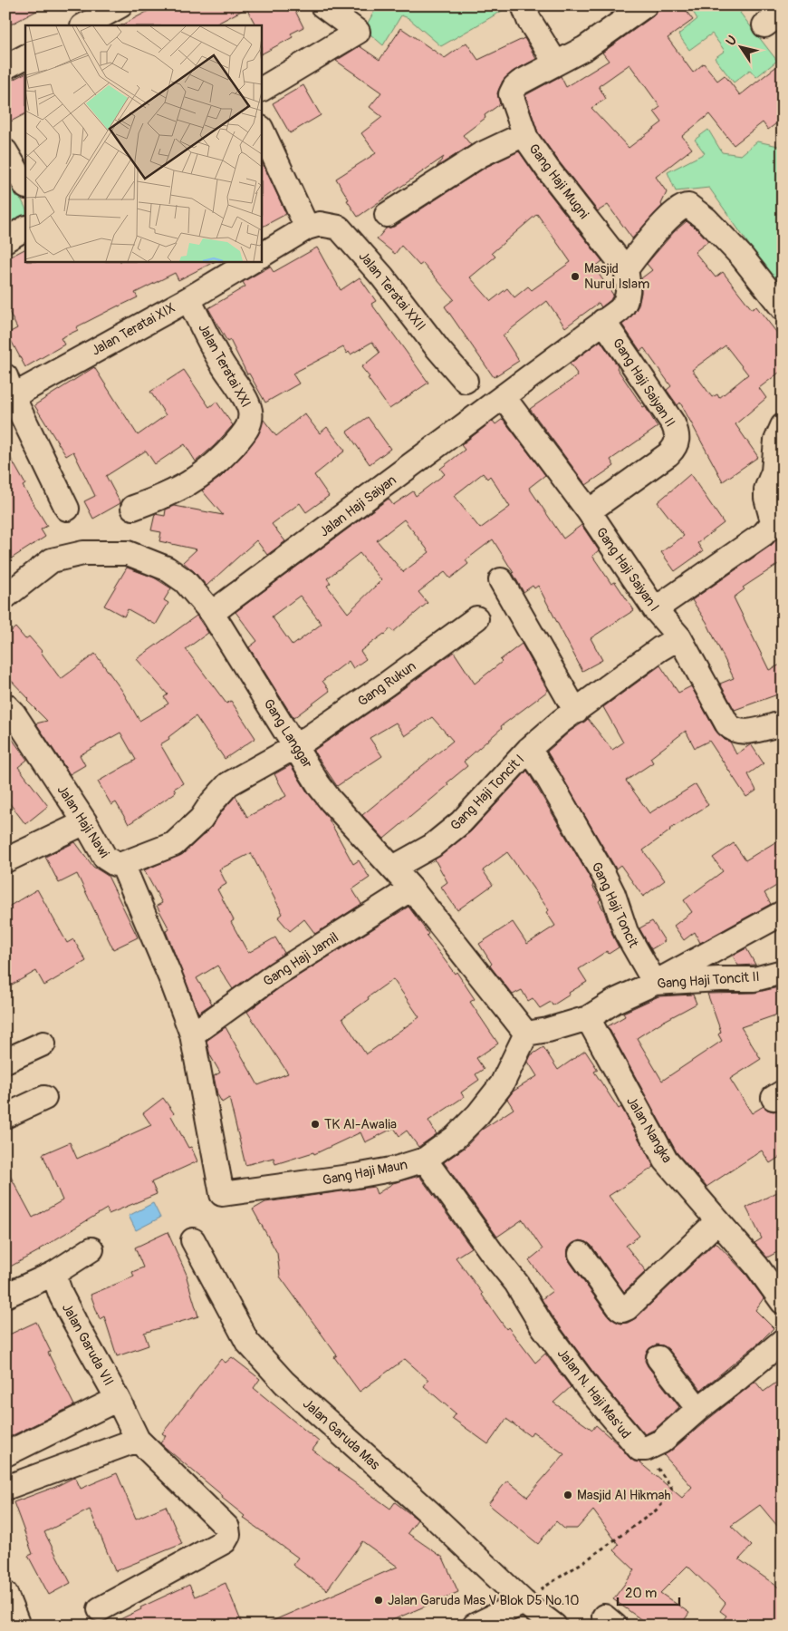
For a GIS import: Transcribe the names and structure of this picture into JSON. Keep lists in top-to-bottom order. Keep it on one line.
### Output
{"streets":{"street":["Gang Haji Mugni","Jalan Teratai XXII","Jalan Teratai XIX","Jalan Teratai XXI","Gang Haji Saiyan II","Jalan Haji Saiyan","Gang Haji Saiyan I","Gang Rukun","Gang Langgar","Gang Haji Toncit I","Jalan Haji Nawi","Gang Haji Toncit","Gang Haji Jamil","Gang Haji Toncit II","Jalan Nangka","Gang Haji Maun","Jalan Garuda VII","Jalan N. Haji Mas'ud","Jalan Garuda Mas"]},"crossings":[["Gang Haji Mugni","Jalan Haji Saiyan"],["Jalan Teratai XIX","Jalan Teratai XXI"],["Gang Haji Saiyan II","Jalan Haji Saiyan"],["Gang Haji Saiyan II","Gang Haji Saiyan I"],["Jalan Haji Saiyan","Gang Haji Saiyan I"],["Jalan Haji Saiyan","Gang Langgar"],["Gang Rukun","Gang Langgar"],["Gang Rukun","Jalan Haji Nawi"],["Gang Langgar","Gang Haji Toncit I"],["Gang Langgar","Jalan Haji Nawi"],["Gang Langgar","Gang Haji Jamil"],["Gang Langgar","Gang Haji Maun"],["Gang Haji Toncit I","Gang Haji Toncit"],["Gang Haji Toncit","Gang Haji Toncit II"],["Gang Haji Jamil","Gang Haji Maun"],["Gang Haji Toncit II","Jalan Nangka"],["Gang Haji Maun","Jalan N. Haji Mas'ud"]],"places":["Masjid Nurul Islam","TK Al-Awalia","Masjid Al Hikmah","Jalan Garuda Mas V Blok D5 No.10"],"scale_bar":"20 m","north":"top left"}
